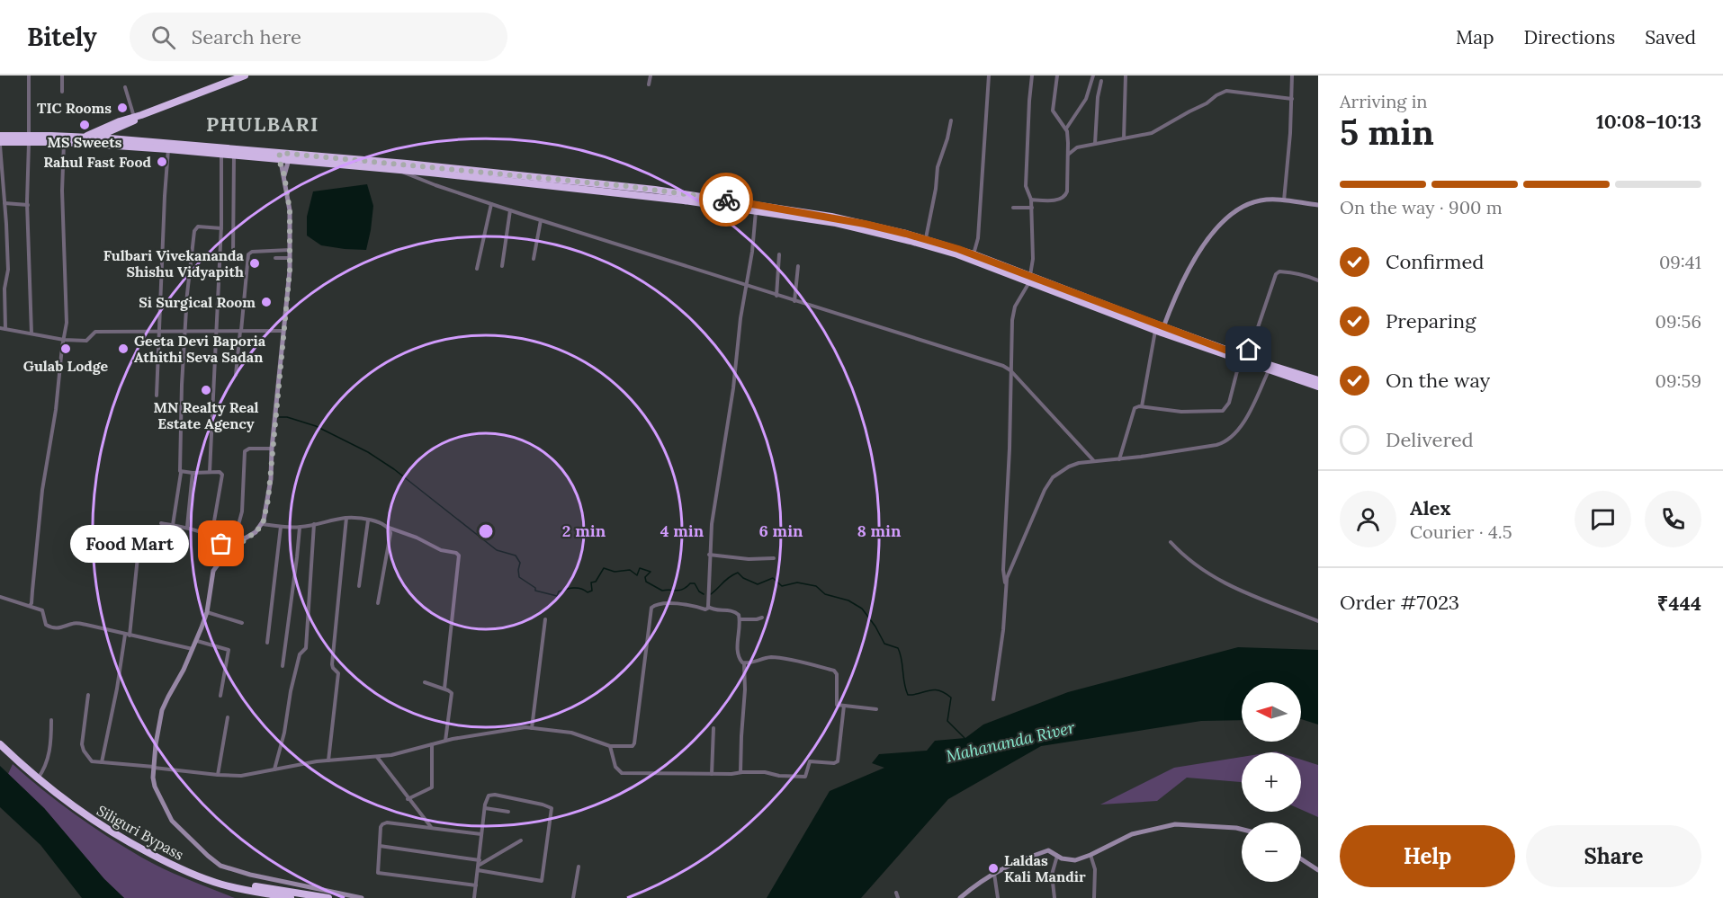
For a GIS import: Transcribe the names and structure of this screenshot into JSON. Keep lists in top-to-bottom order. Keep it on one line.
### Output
{"streets":{"highway":["Siliguri Bypass"]},"districts":["PHULBARI"],"water":["Mahananda River"],"places":["TIC Rooms","MS Sweets","Rahul Fast Food","Fulbari Vivekananda Shishu Vidyapith","Si Surgical Room","Gulab Lodge","Geeta Devi Baporia Athithi Seva Sadan","MN Realty Real Estate Agency","Food Mart","Laldas Kali Mandir"],"north":"left","page":{"header":"Bitely","search":"Search here","nav":["Map","Directions","Saved"],"heading":["5 min","Arriving in","10:08–10:13"],"panel":["Alex","Courier · 4.5","Order #7023","₹444"],"bar":"On the way · 900 m","list":[["Confirmed","09:41"],["Preparing","09:56"],["On the way","09:59"],"Delivered"],"bubble":"Food Mart","map_buttons":["+","−"],"buttons":["Help","Share"]},"rings":["2 min","4 min","6 min","8 min"]}
